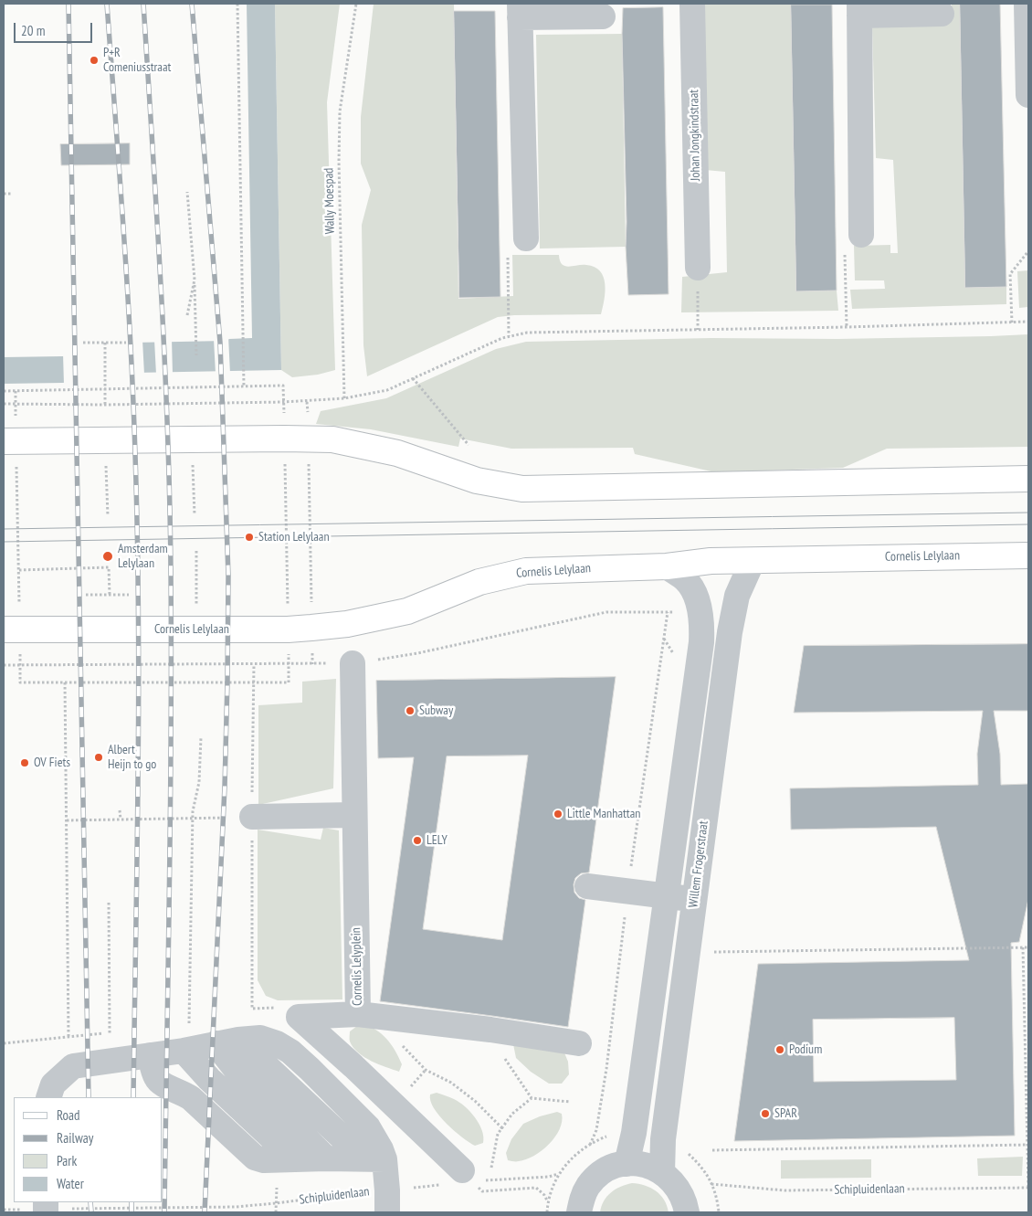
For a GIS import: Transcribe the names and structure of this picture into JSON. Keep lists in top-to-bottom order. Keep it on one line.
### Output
{"streets":{"main road":["Cornelis Lelylaan"],"street":["Johan Jongkindstraat","Willem Frogerstraat","Cornelis Lelyplein"],"path":["Wally Moespad","Schipluidenlaan"]},"crossings":[["Cornelis Lelylaan","Willem Frogerstraat"]],"places":["P+R Comeniusstraat","Station Lelylaan","Amsterdam Lelylaan","Subway","Albert Heijn to go","OV Fiets","Little Manhattan","LELY","Podium","SPAR"],"legend":["Road","Railway","Park","Water"],"scale_bar":"20 m"}
